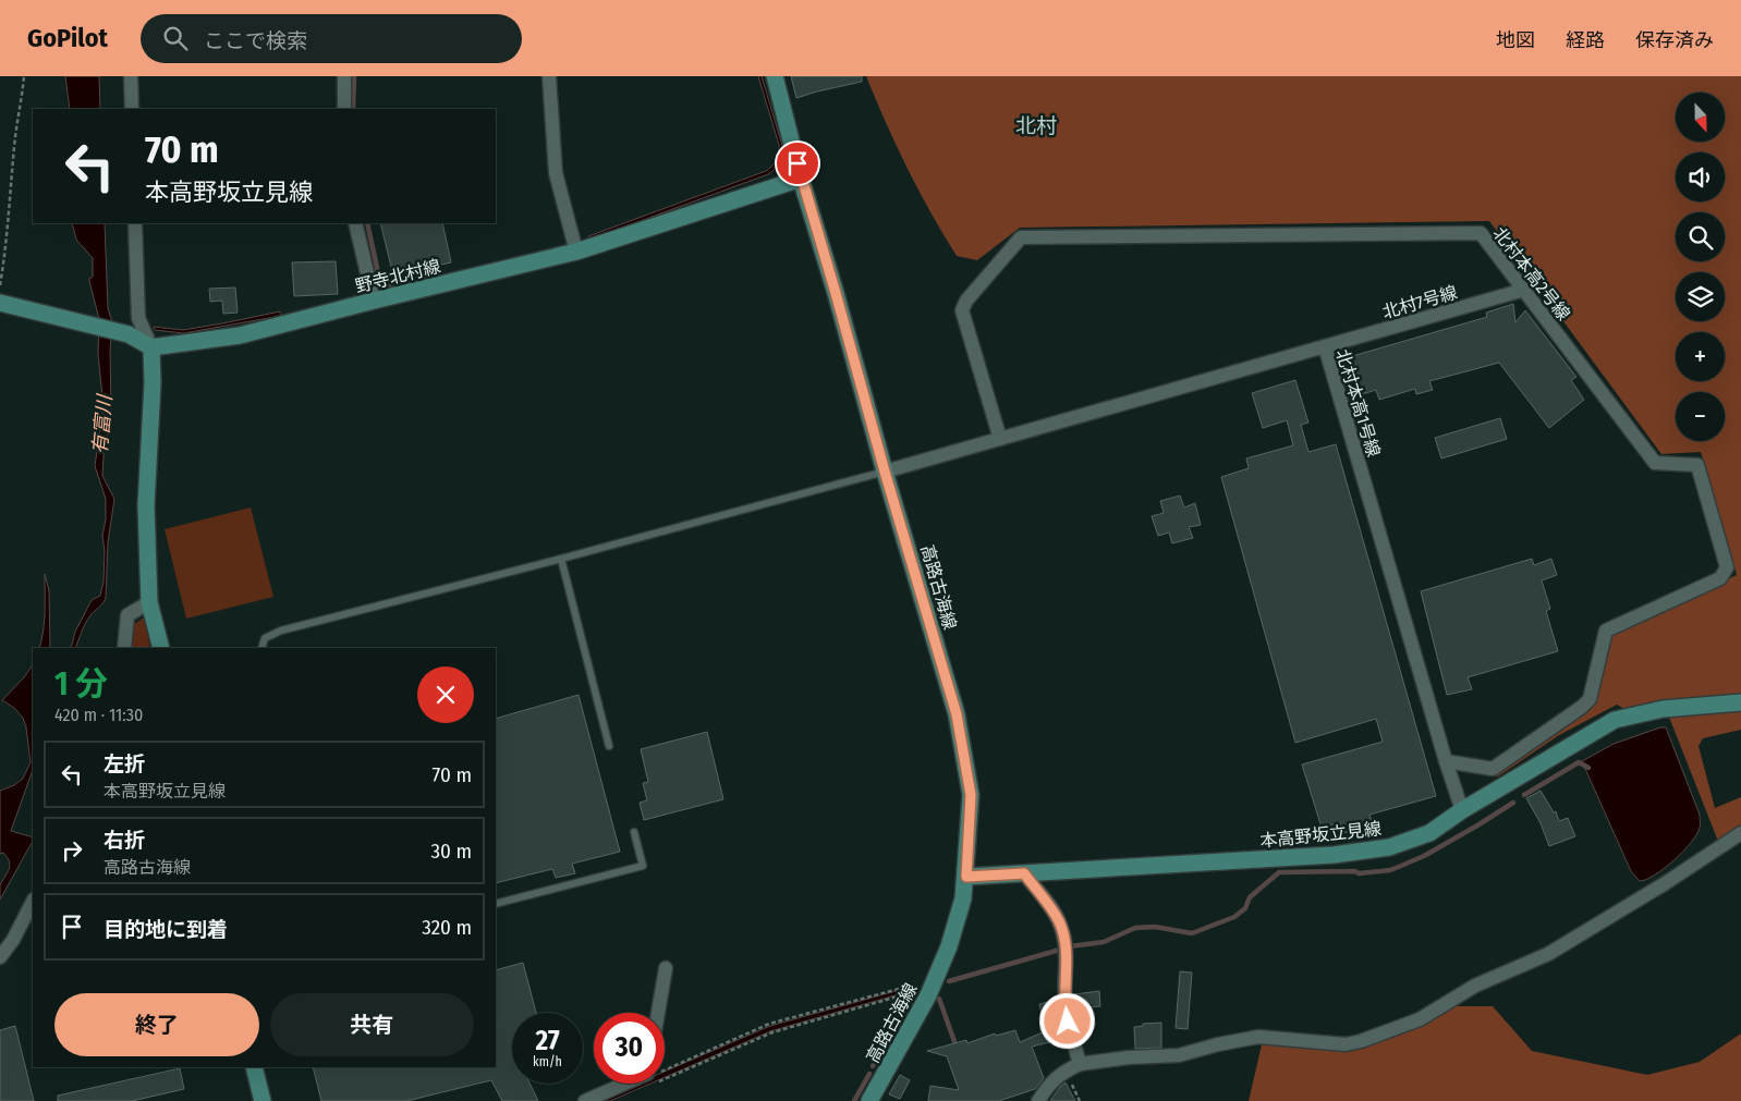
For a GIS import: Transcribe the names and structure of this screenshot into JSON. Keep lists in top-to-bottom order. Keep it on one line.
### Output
{"streets":{"street":["北村本高2号線","野寺北村線","北村7号線","北村本高1号線","高路古海線","本高野坂立見線"]},"crossings":[["北村本高2号線","北村7号線"],["北村本高2号線","北村本高1号線"],["野寺北村線","高路古海線"],["北村7号線","北村本高1号線"],["北村本高1号線","高路古海線"],["北村本高1号線","本高野坂立見線"],["高路古海線","本高野坂立見線"]],"districts":["北村"],"water":["有富川"],"north":"bottom","page":{"header":"GoPilot","search":"ここで検索","nav":["地図","経路","保存済み"],"map_buttons":["+","−"],"turn":["70 m","本高野坂立見線"],"heading":["1 分","420 m · 11:30"],"list":[{"name":"左折","note":"本高野坂立見線","value":"70 m"},{"name":"右折","note":"高路古海線","value":"30 m"},{"name":"目的地に到着","value":"320 m"}],"buttons":["終了","共有"],"speed":"27 km/h","limit":"30"}}
